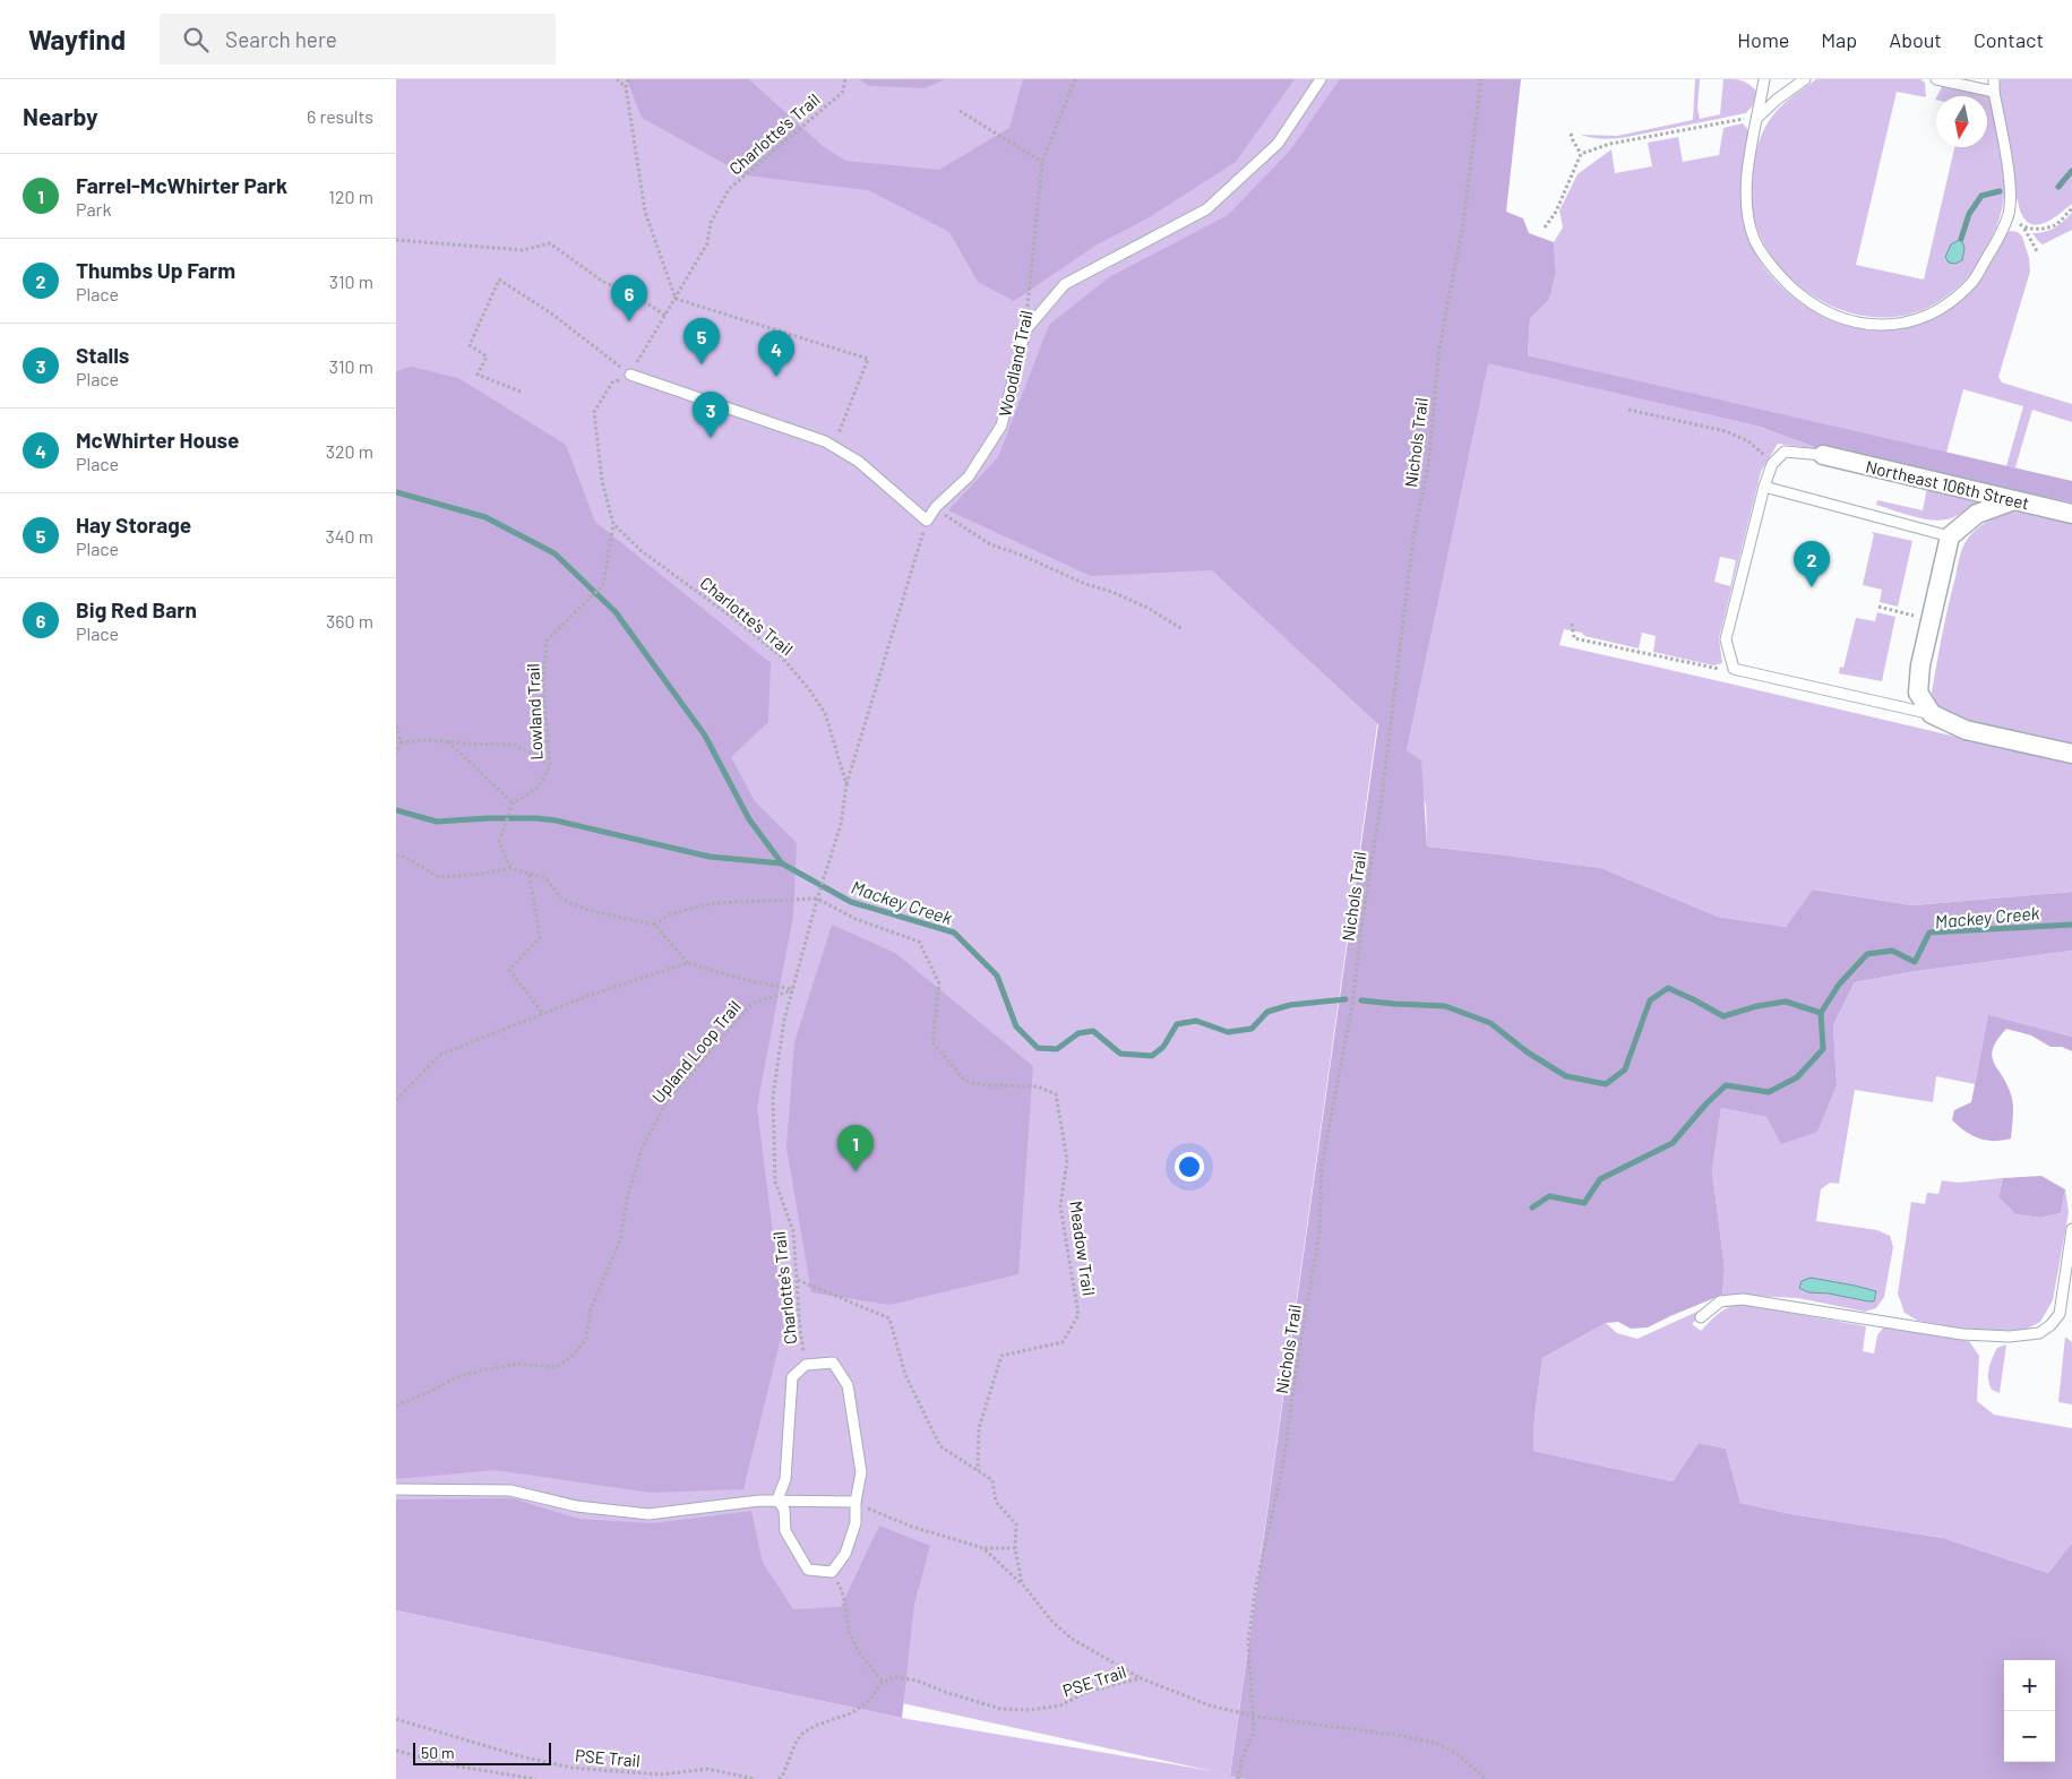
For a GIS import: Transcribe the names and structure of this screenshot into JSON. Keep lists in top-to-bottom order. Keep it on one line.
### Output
{"streets":{"street":["Northeast 106th Street"],"lane":["Woodland Trail"],"path":["Charlotte's Trail","Nichols Trail","Lowland Trail","Upland Loop Trail","Meadow Trail","PSE Trail"]},"crossings":[["Charlotte's Trail","Lowland Trail"],["Charlotte's Trail","Upland Loop Trail"],["Charlotte's Trail","Meadow Trail"],["Nichols Trail","PSE Trail"]],"water":["Mackey Creek"],"scale_bar":"50 m","north":"bottom","page":{"header":"Wayfind","search":"Search here","nav":["Home","Map","About","Contact"],"heading":["Nearby","6 results"],"list":[{"mark":"1","name":"Farrel-McWhirter Park","note":"Park","value":"120 m"},{"mark":"2","name":"Thumbs Up Farm","note":"Place","value":"310 m"},{"mark":"3","name":"Stalls","note":"Place","value":"310 m"},{"mark":"4","name":"McWhirter House","note":"Place","value":"320 m"},{"mark":"5","name":"Hay Storage","note":"Place","value":"340 m"},{"mark":"6","name":"Big Red Barn","note":"Place","value":"360 m"}],"pins":["6","5","4","3","2","1"],"map_buttons":["+","−"],"scale":"50 m"}}
